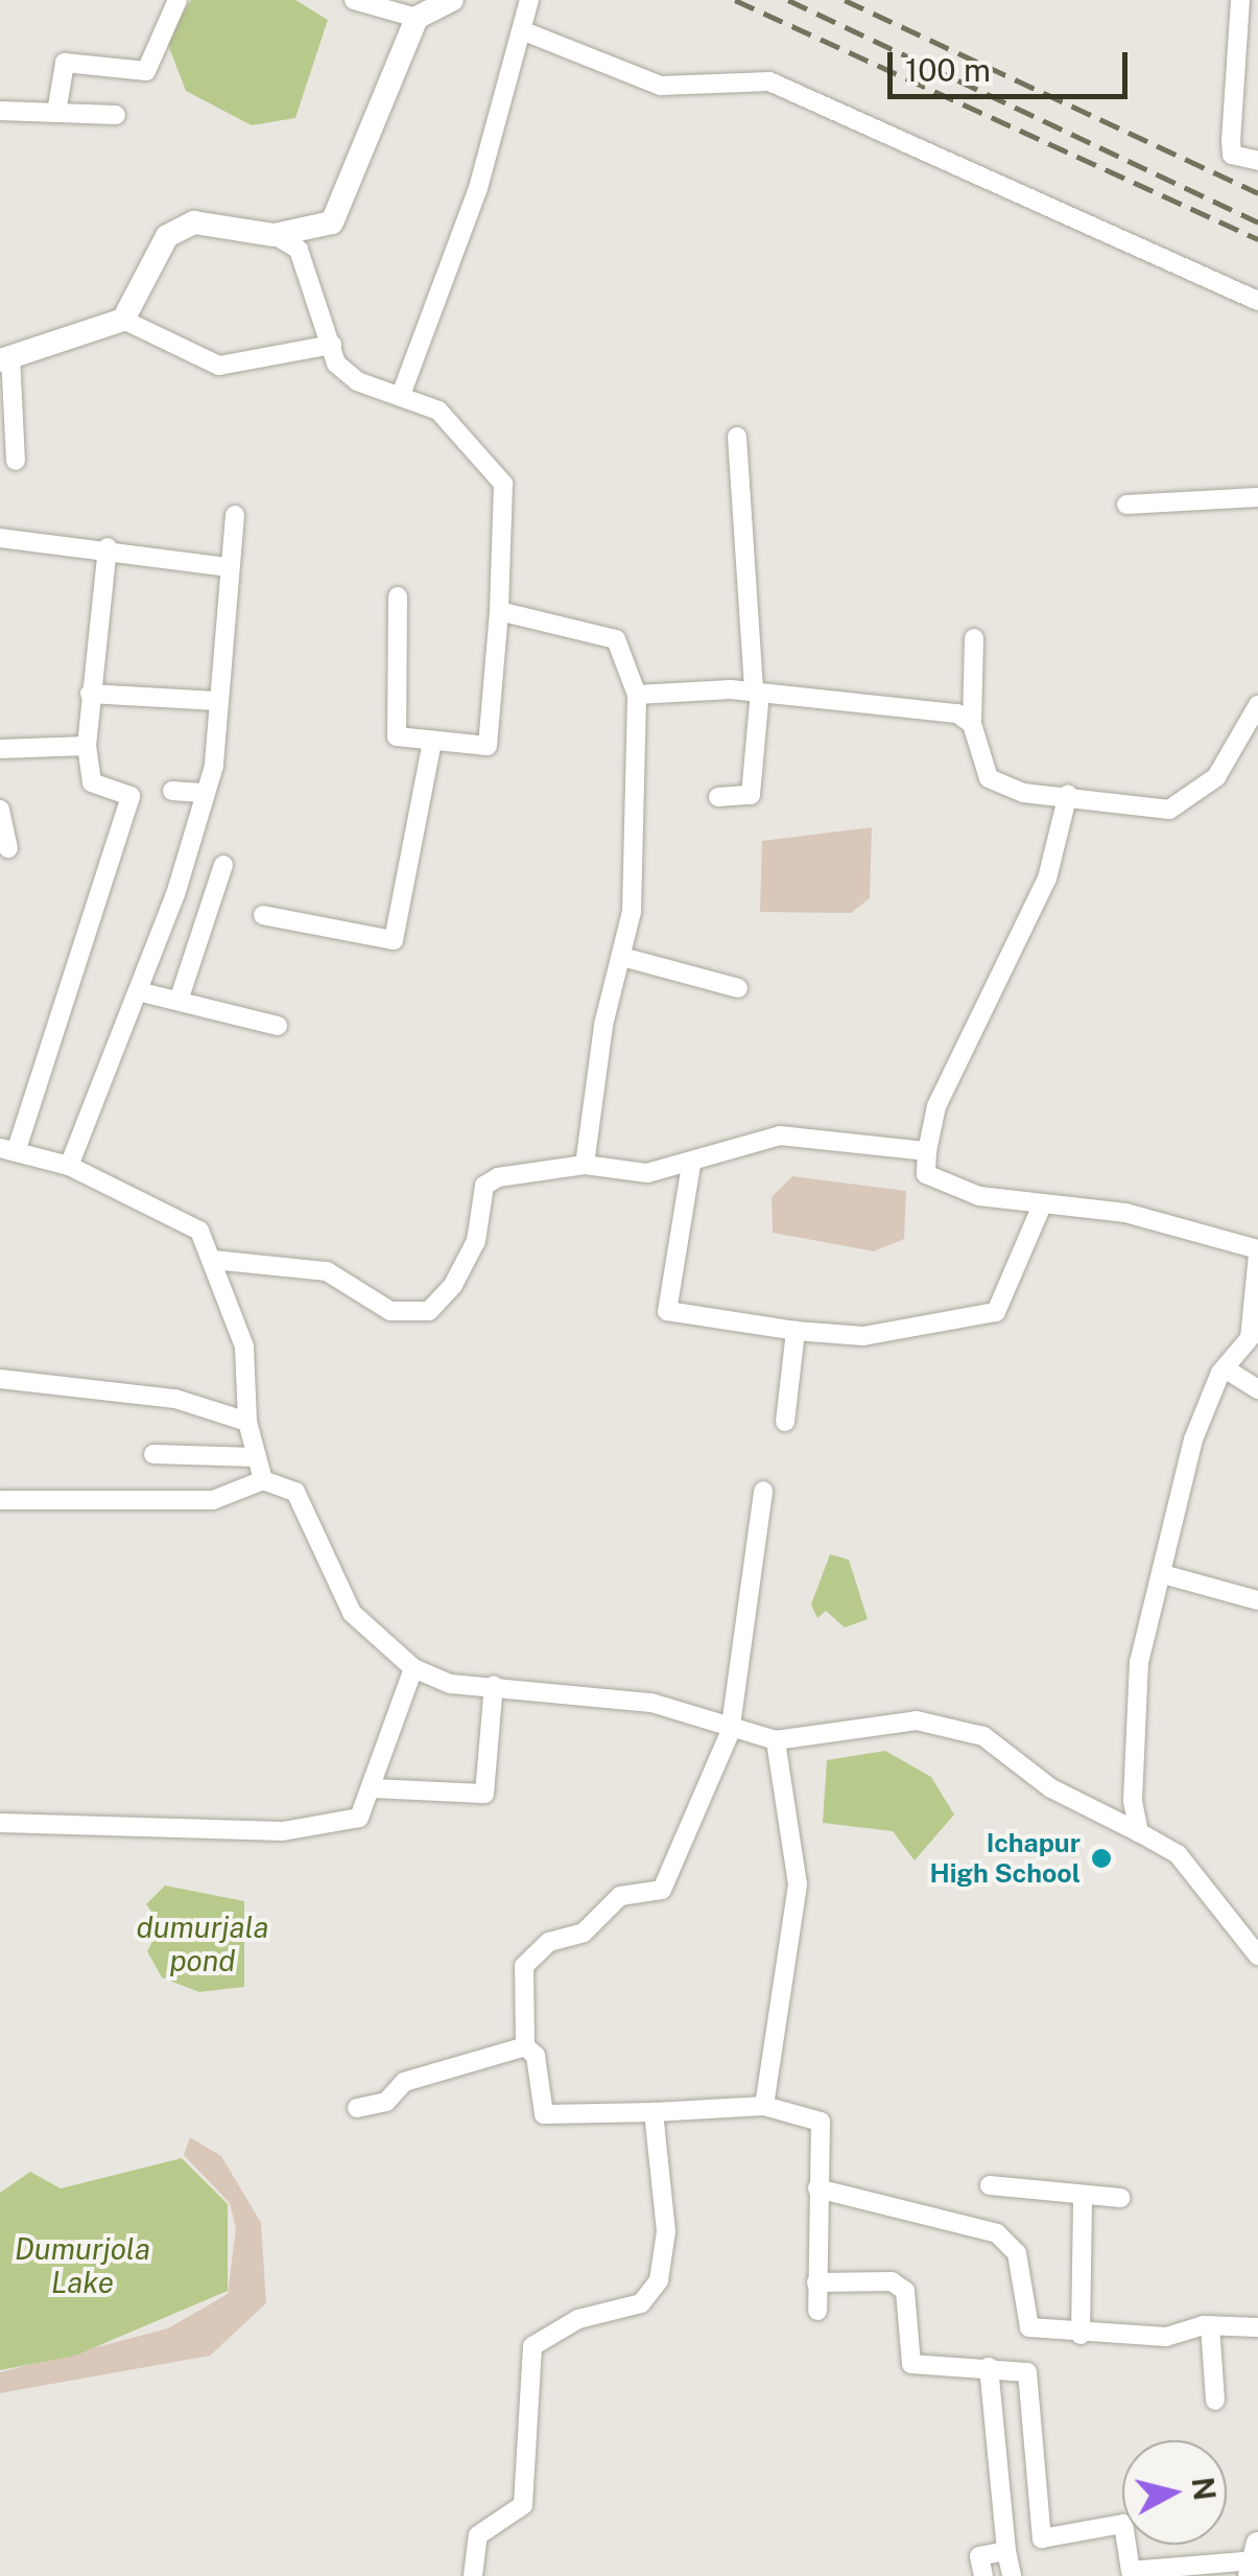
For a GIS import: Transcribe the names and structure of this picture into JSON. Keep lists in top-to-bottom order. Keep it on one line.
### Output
{"water":["dumurjala pond","Dumurjola Lake"],"places":["Ichapur High School"],"scale_bar":"100 m","north":"right"}
